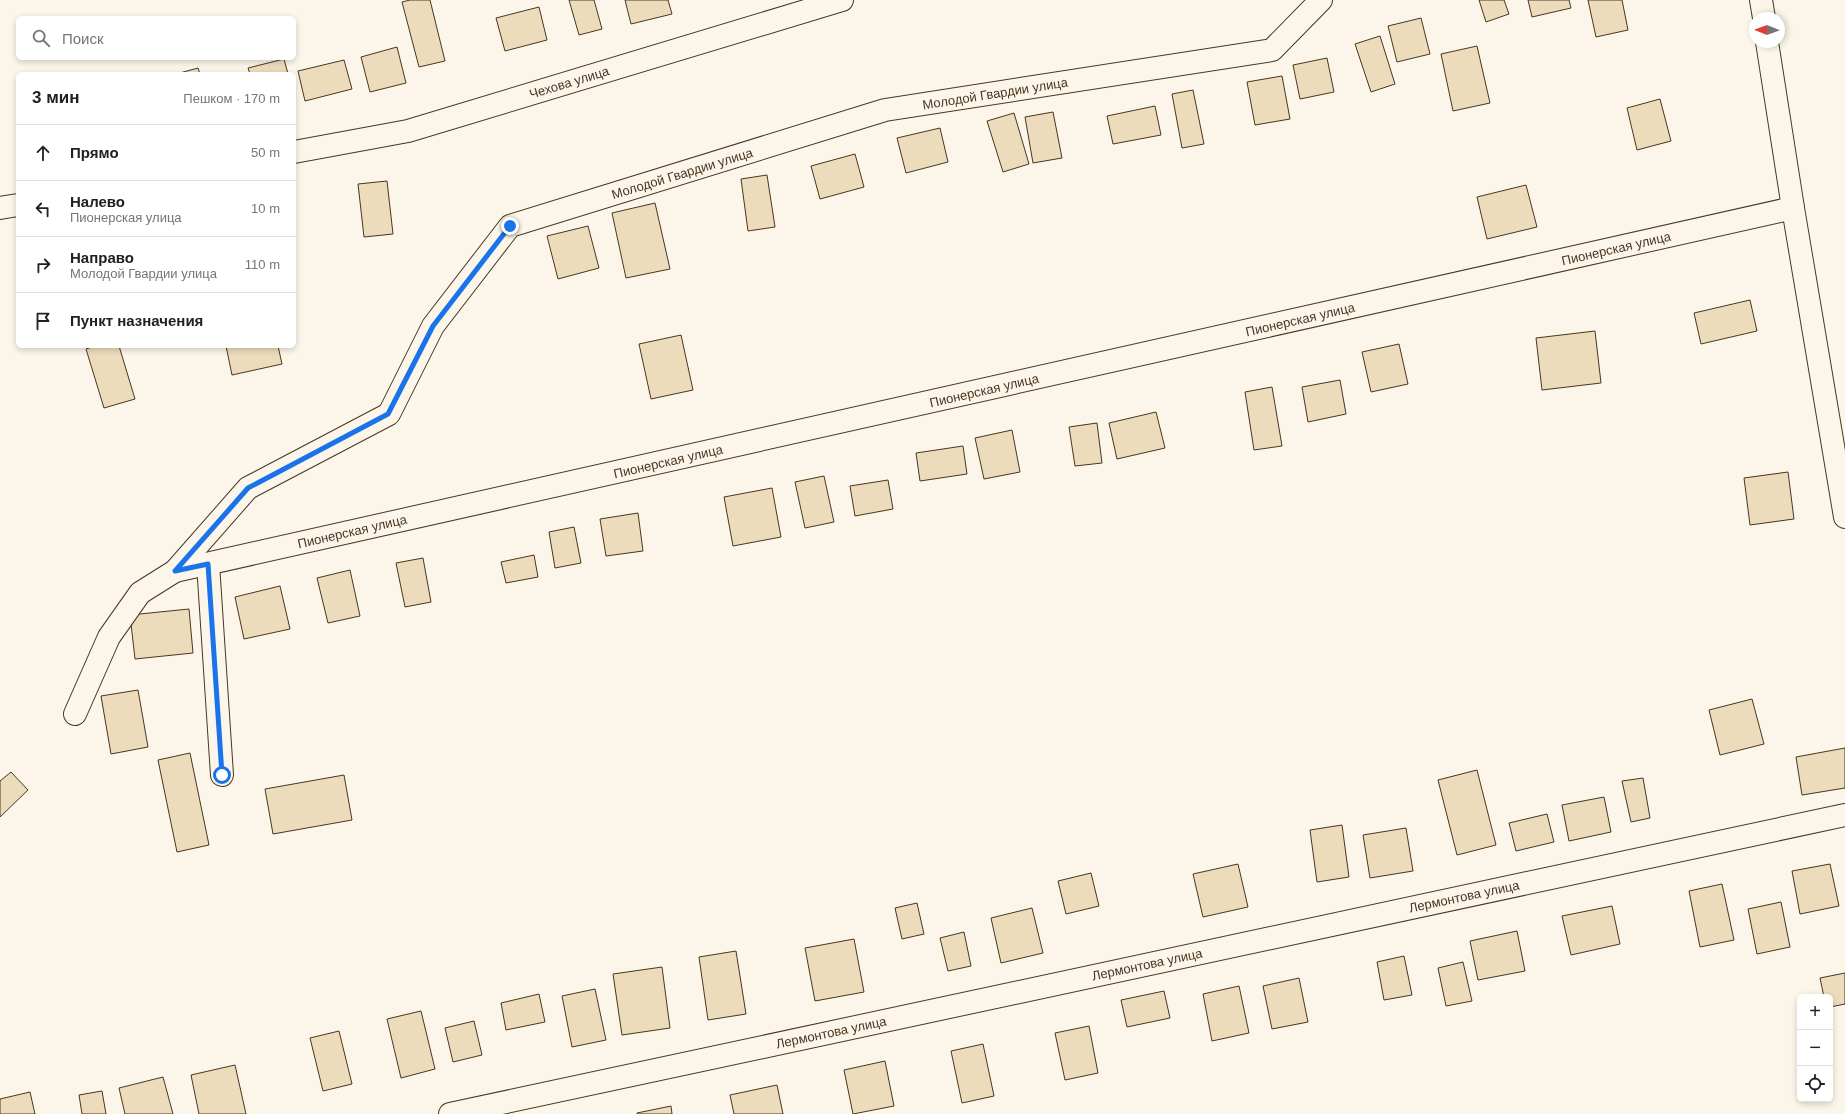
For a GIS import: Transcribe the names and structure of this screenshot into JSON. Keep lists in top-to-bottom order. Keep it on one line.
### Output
{"streets":{"street":["Чехова улица","Молодой Гвардии улица","Пионерская улица","Лермонтова улица"]},"crossings":[["Молодой Гвардии улица","Пионерская улица"]],"north":"left","page":{"search":"Поиск","heading":["3 мин","Пешком · 170 m"],"list":[["Прямо","50 m"],["Налево","Пионерская улица","10 m"],["Направо","Молодой Гвардии улица","110 m"],"Пункт назначения"],"map_buttons":["+","−"]}}
